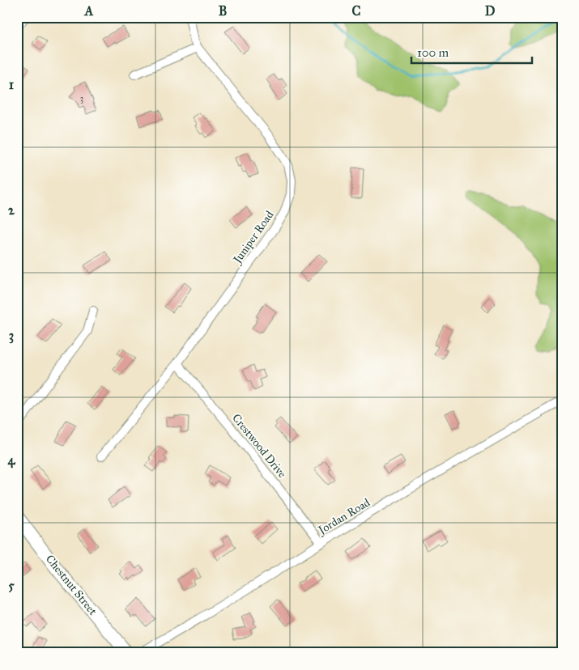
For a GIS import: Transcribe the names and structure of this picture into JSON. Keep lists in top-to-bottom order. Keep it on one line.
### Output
{"streets":{"main road":["Chestnut Street"],"street":["Juniper Road","Crestwood Drive","Jordan Road"]},"crossings":[["Juniper Road","Crestwood Drive"],["Crestwood Drive","Jordan Road"]],"house_numbers":["3"],"scale_bar":"100 m","grid":{"columns":["A","B","C","D"],"rows":["1","2","3","4","5"]}}
